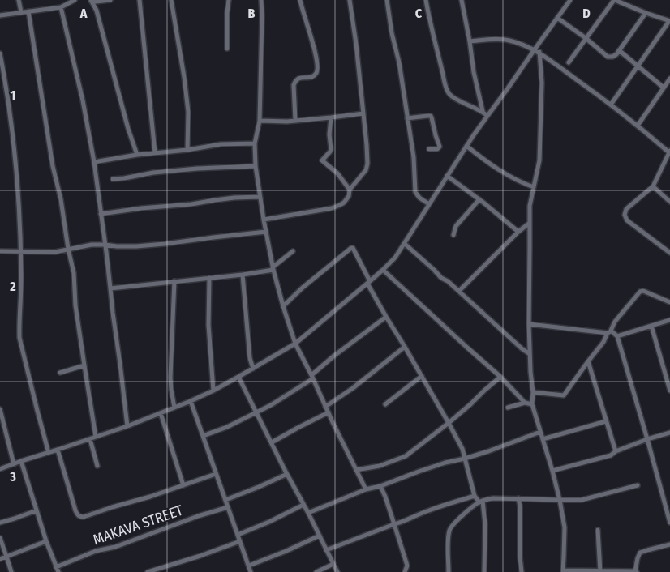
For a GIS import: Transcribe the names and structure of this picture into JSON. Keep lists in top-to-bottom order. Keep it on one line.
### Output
{"streets":{"street":["MAKAVA STREET"]},"grid":{"columns":["A","B","C","D"],"rows":["1","2","3"]}}
